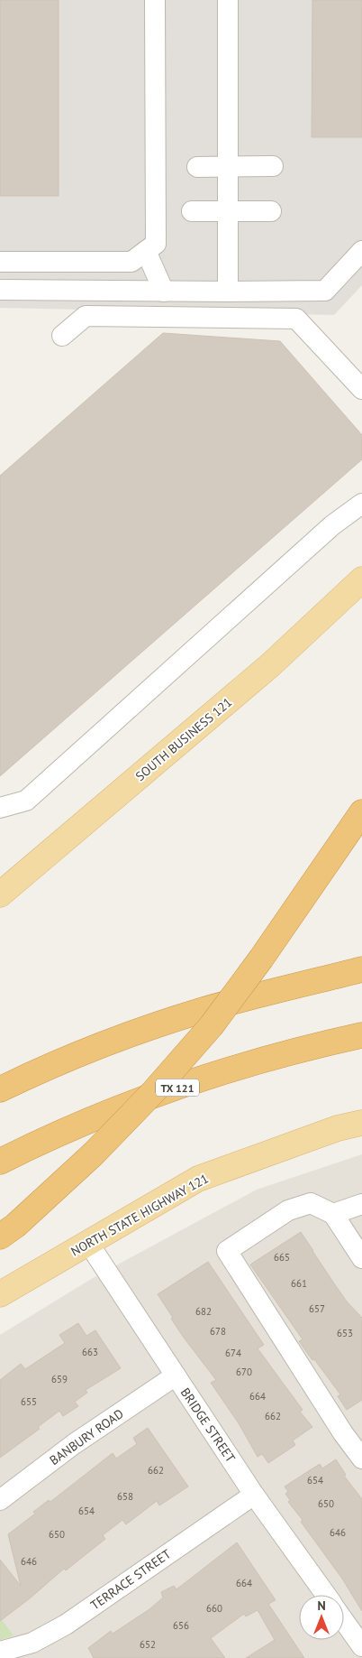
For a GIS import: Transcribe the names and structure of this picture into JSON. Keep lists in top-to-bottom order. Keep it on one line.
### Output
{"streets":{"highway":["TX 121"],"main road":["SOUTH BUSINESS 121","NORTH STATE HIGHWAY 121"],"street":["BRIDGE STREET","BANBURY ROAD","TERRACE STREET"]},"crossings":[["NORTH STATE HIGHWAY 121","BRIDGE STREET"],["BRIDGE STREET","BANBURY ROAD"],["BRIDGE STREET","TERRACE STREET"]],"house_numbers":["665","661","657","682","678","653","663","674","670","659","664","655","662","662","654","658","650","654","646","650","646","664","660","656","652"],"north":"top"}
